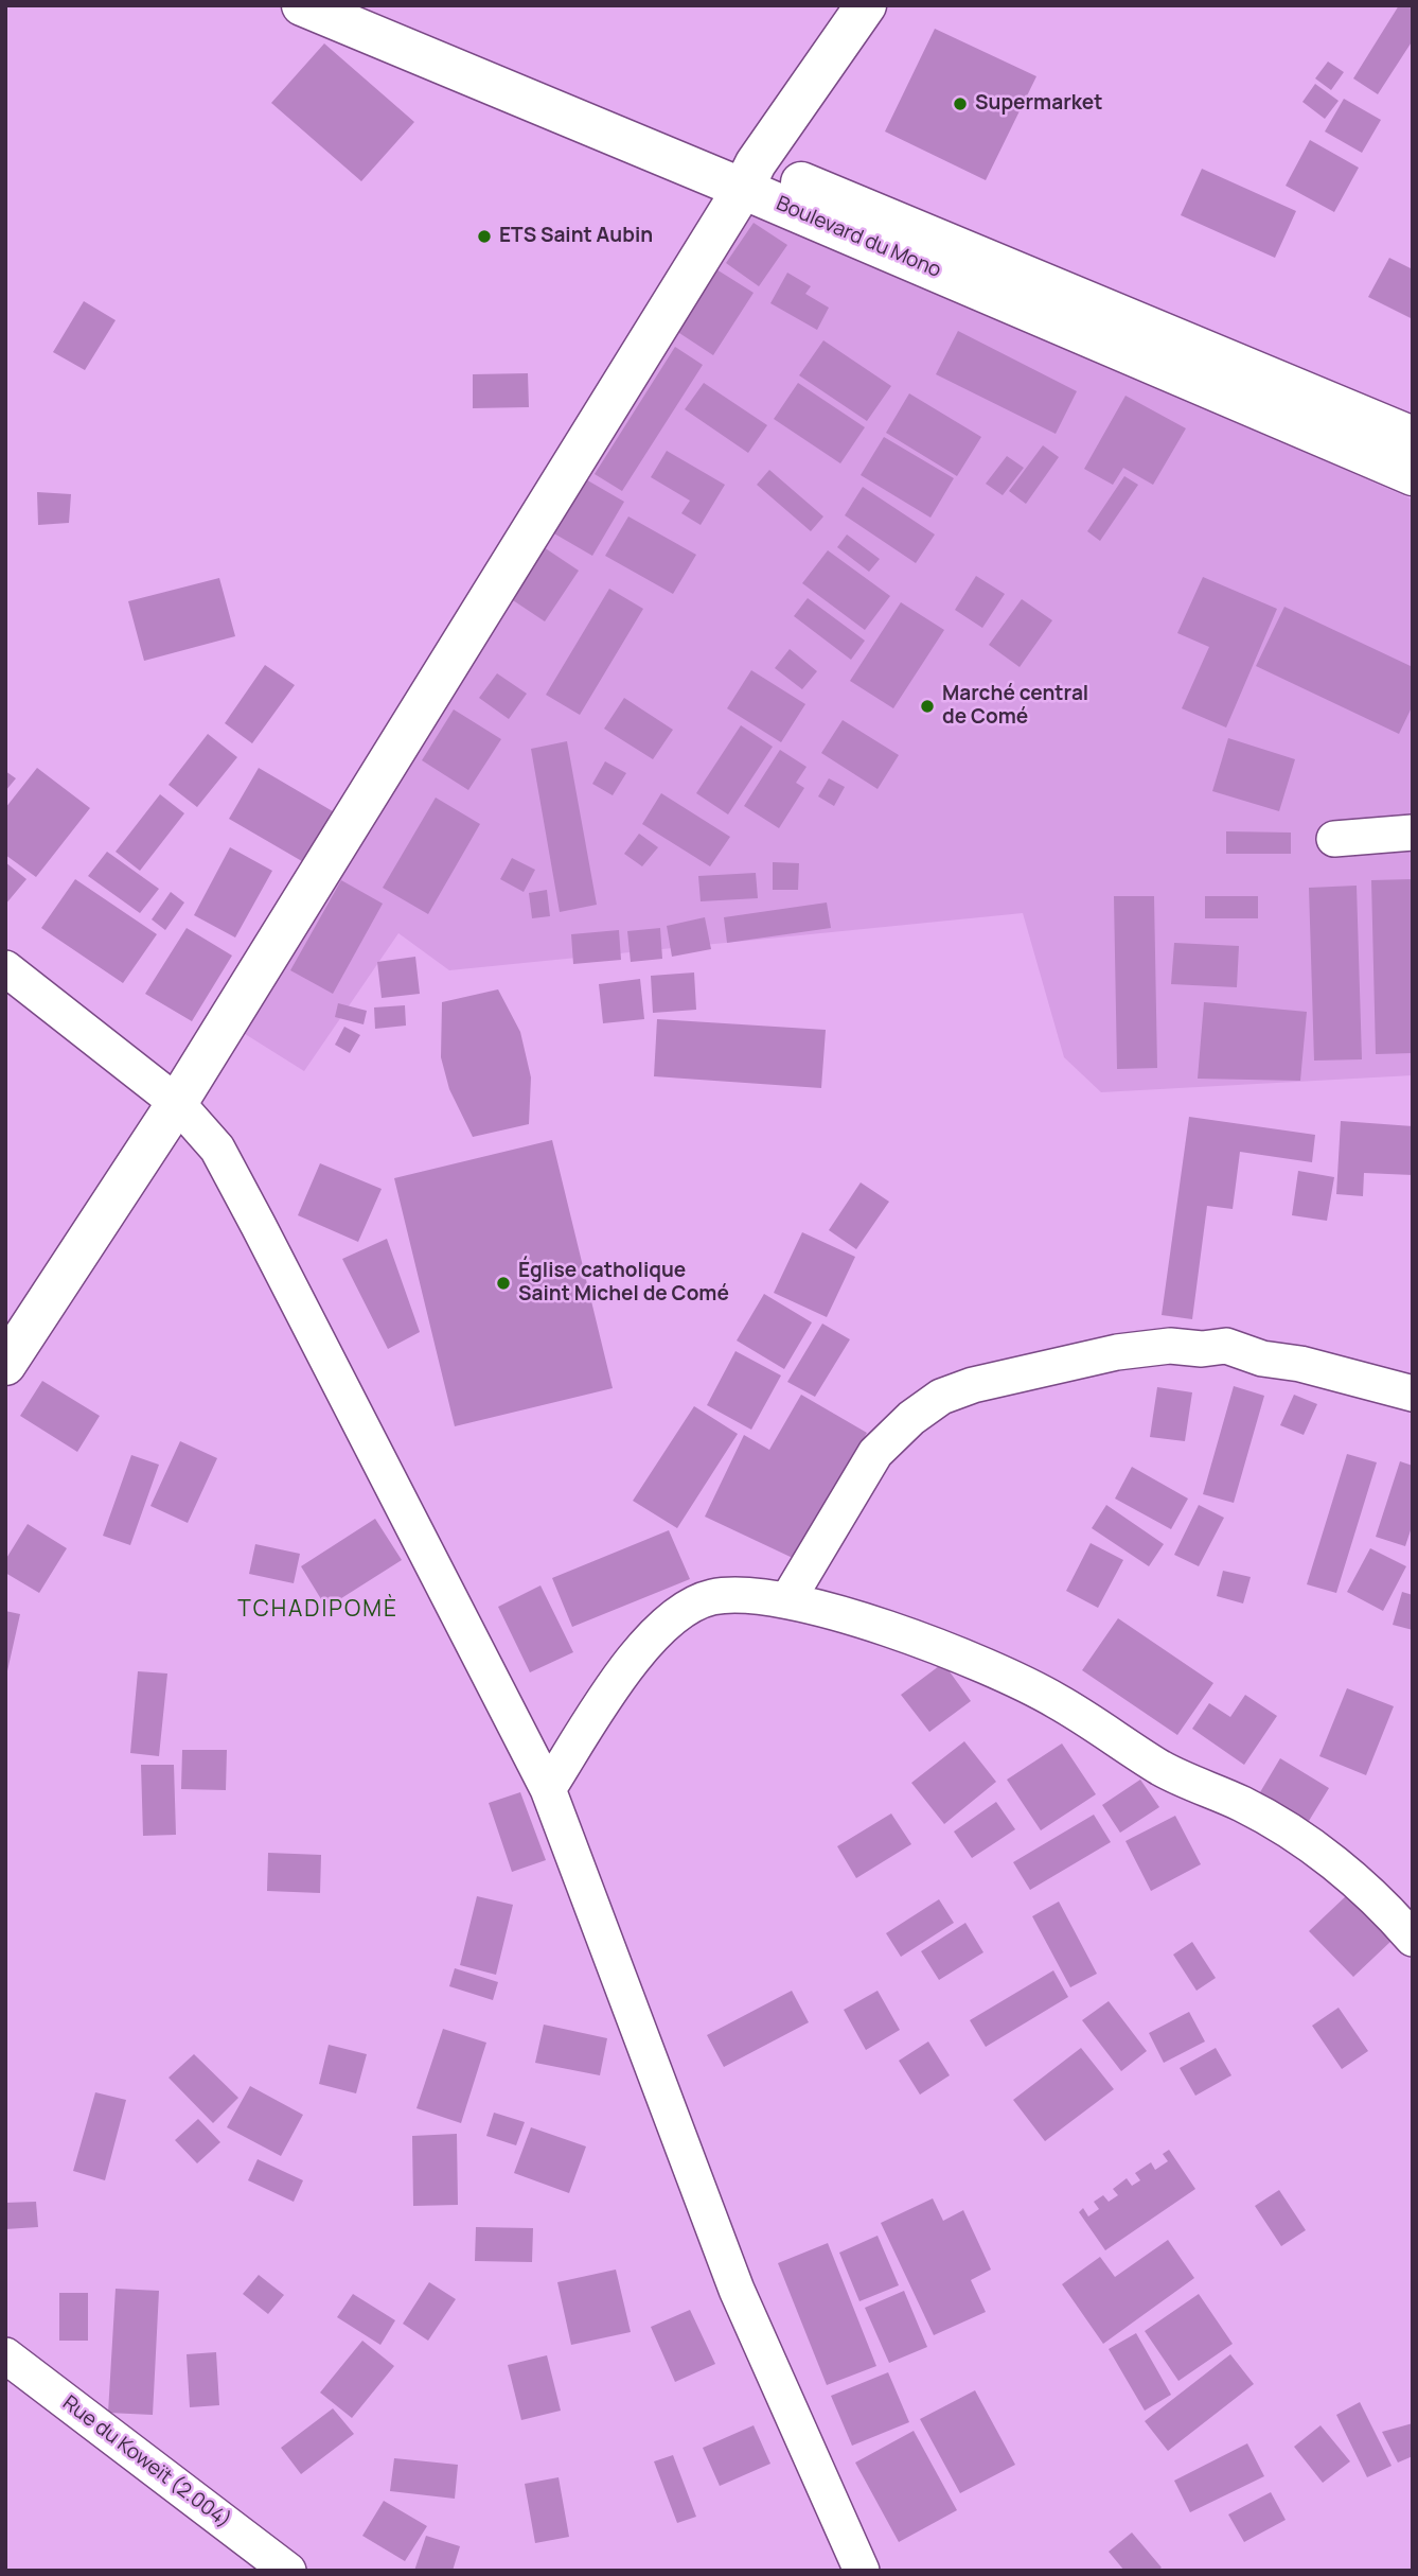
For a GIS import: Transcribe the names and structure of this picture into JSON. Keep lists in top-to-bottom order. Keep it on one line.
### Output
{"streets":{"main road":["Boulevard du Mono"],"street":["Rue du Koweït (2.004)"]},"districts":["TCHADIPOMÈ"],"places":["Supermarket","ETS Saint Aubin","Marché central de Comé","Église catholique Saint Michel de Comé"]}
